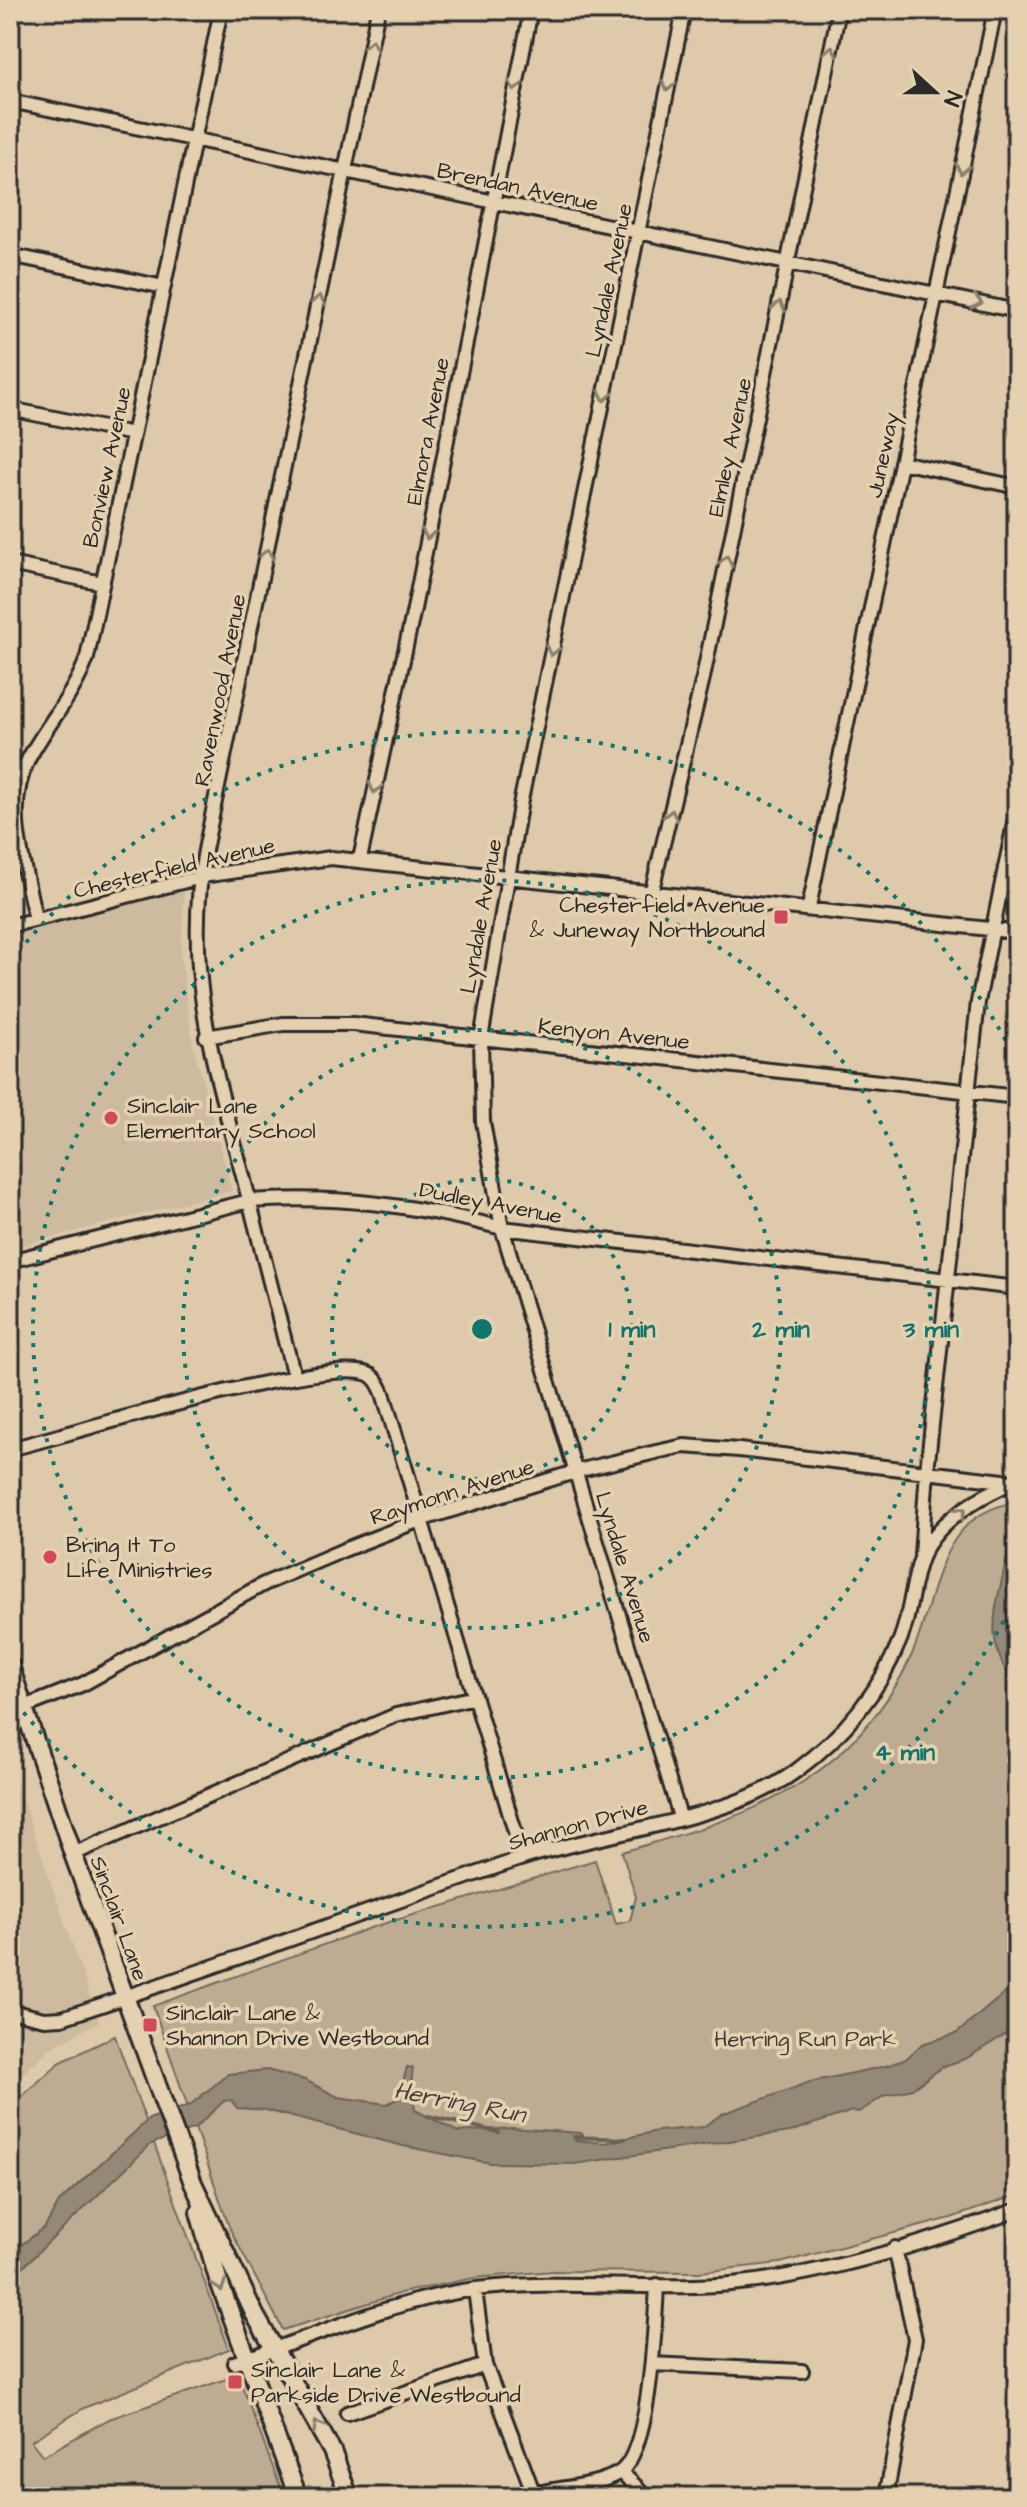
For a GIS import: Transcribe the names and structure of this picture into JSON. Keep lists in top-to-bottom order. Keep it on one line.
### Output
{"streets":{"main road":["Sinclair Lane"],"street":["Brendan Avenue","Lyndale Avenue","Elmora Avenue","Elmley Avenue","Juneway","Bonview Avenue","Ravenwood Avenue","Chesterfield Avenue","Kenyon Avenue","Dudley Avenue","Raymonn Avenue","Shannon Drive"]},"crossings":[["Brendan Avenue","Lyndale Avenue"],["Brendan Avenue","Elmora Avenue"],["Brendan Avenue","Elmley Avenue"],["Brendan Avenue","Juneway"],["Brendan Avenue","Bonview Avenue"],["Brendan Avenue","Ravenwood Avenue"],["Lyndale Avenue","Chesterfield Avenue"],["Lyndale Avenue","Kenyon Avenue"],["Lyndale Avenue","Dudley Avenue"],["Lyndale Avenue","Raymonn Avenue"],["Lyndale Avenue","Shannon Drive"],["Elmora Avenue","Chesterfield Avenue"],["Elmley Avenue","Chesterfield Avenue"],["Juneway","Chesterfield Avenue"],["Bonview Avenue","Chesterfield Avenue"],["Ravenwood Avenue","Chesterfield Avenue"],["Ravenwood Avenue","Kenyon Avenue"],["Ravenwood Avenue","Dudley Avenue"],["Raymonn Avenue","Shannon Drive"],["Raymonn Avenue","Sinclair Lane"],["Shannon Drive","Sinclair Lane"]],"one_way":["Lyndale Avenue","Elmora Avenue","Elmley Avenue","Ravenwood Avenue"],"water":["Herring Run"],"parks":["Herring Run Park"],"places":{"transit":["Chesterfield Avenue & Juneway Northbound","Sinclair Lane & Shannon Drive Westbound","Sinclair Lane & Parkside Drive Westbound"],"other":["Sinclair Lane Elementary School","Bring It To Life Ministries"]},"north":"right","rings":["1 min","2 min","3 min","4 min"]}
